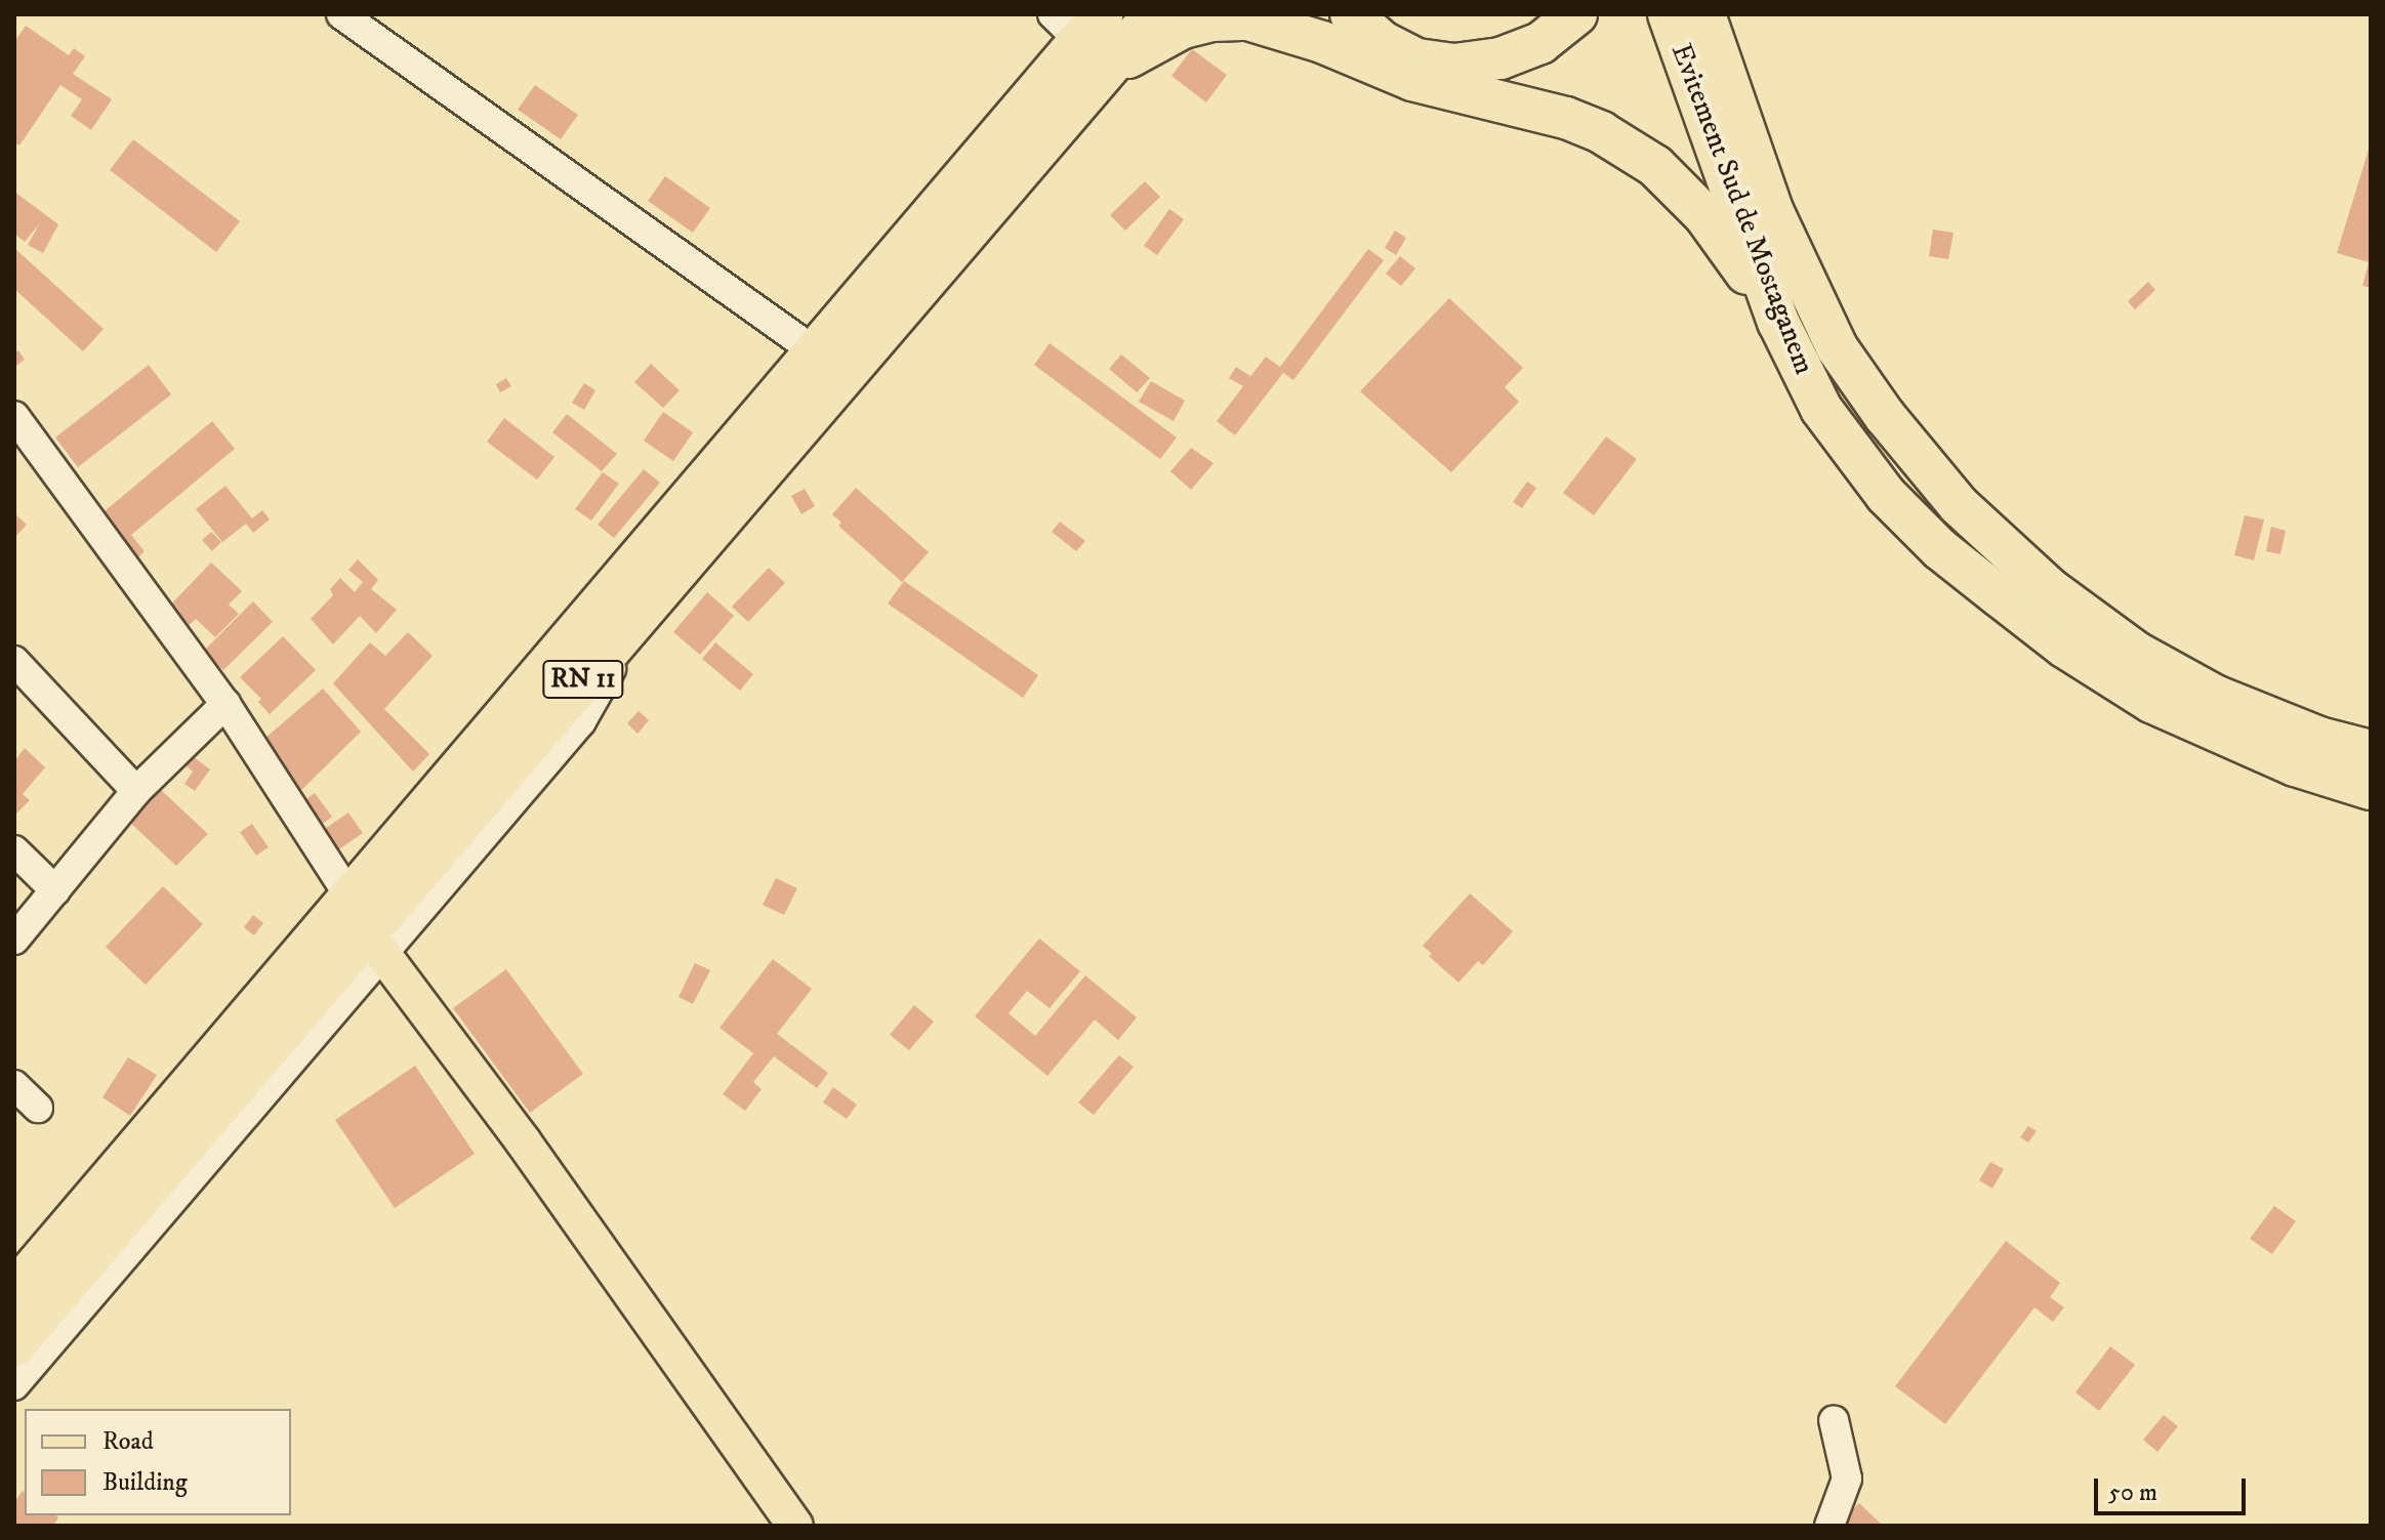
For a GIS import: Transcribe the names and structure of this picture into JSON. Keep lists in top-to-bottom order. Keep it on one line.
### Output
{"streets":{"highway":["Evitement Sud de Mostaganem","RN 11"]},"legend":["Road","Building"],"scale_bar":"50 m"}
